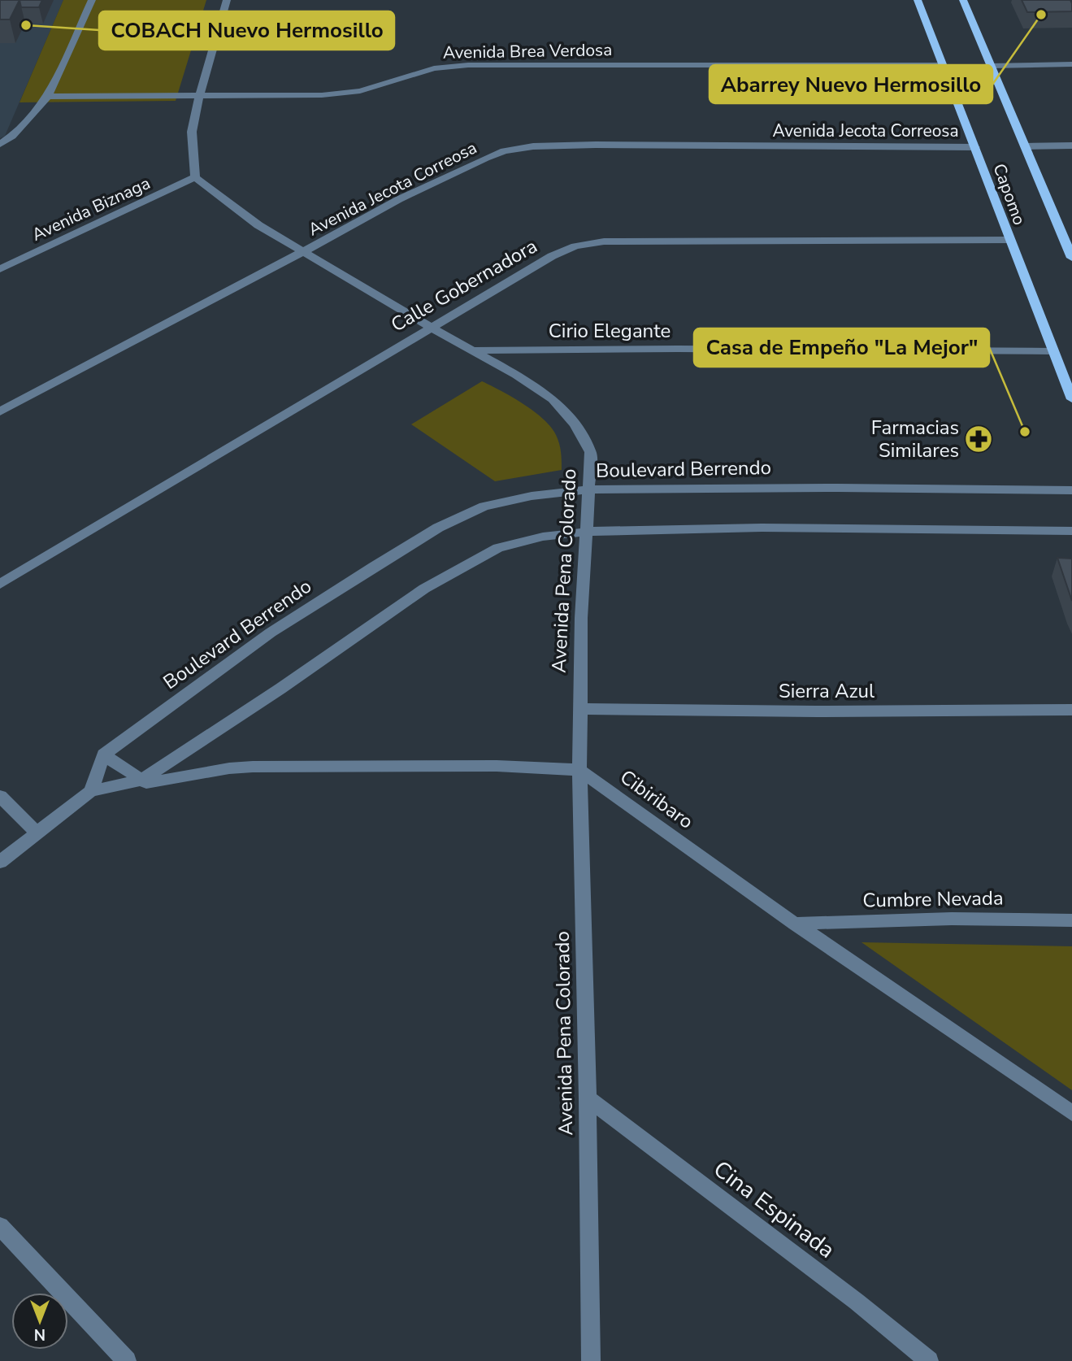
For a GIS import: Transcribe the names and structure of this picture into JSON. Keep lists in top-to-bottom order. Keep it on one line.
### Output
{"streets":{"main road":["Capomo"],"street":["Avenida Brea Verdosa","Avenida Jecota Correosa","Avenida Biznaga","Calle Gobernadora","Cirio Elegante","Boulevard Berrendo","Avenida Pena Colorado","Sierra Azul","Cibiribaro","Cumbre Nevada","Cina Espinada"]},"crossings":[["Avenida Brea Verdosa","Capomo"],["Avenida Jecota Correosa","Capomo"],["Avenida Jecota Correosa","Avenida Pena Colorado"],["Capomo","Calle Gobernadora"],["Capomo","Cirio Elegante"],["Avenida Biznaga","Avenida Pena Colorado"],["Calle Gobernadora","Avenida Pena Colorado"],["Cirio Elegante","Avenida Pena Colorado"],["Boulevard Berrendo","Avenida Pena Colorado"],["Avenida Pena Colorado","Sierra Azul"],["Avenida Pena Colorado","Cibiribaro"],["Avenida Pena Colorado","Cina Espinada"],["Cibiribaro","Cumbre Nevada"]],"places":{"other":["Abarrey Nuevo Hermosillo","COBACH Nuevo Hermosillo","Casa de Empeño \"La Mejor\""],"pharmacy":["Farmacias Similares"]},"north":"bottom"}
